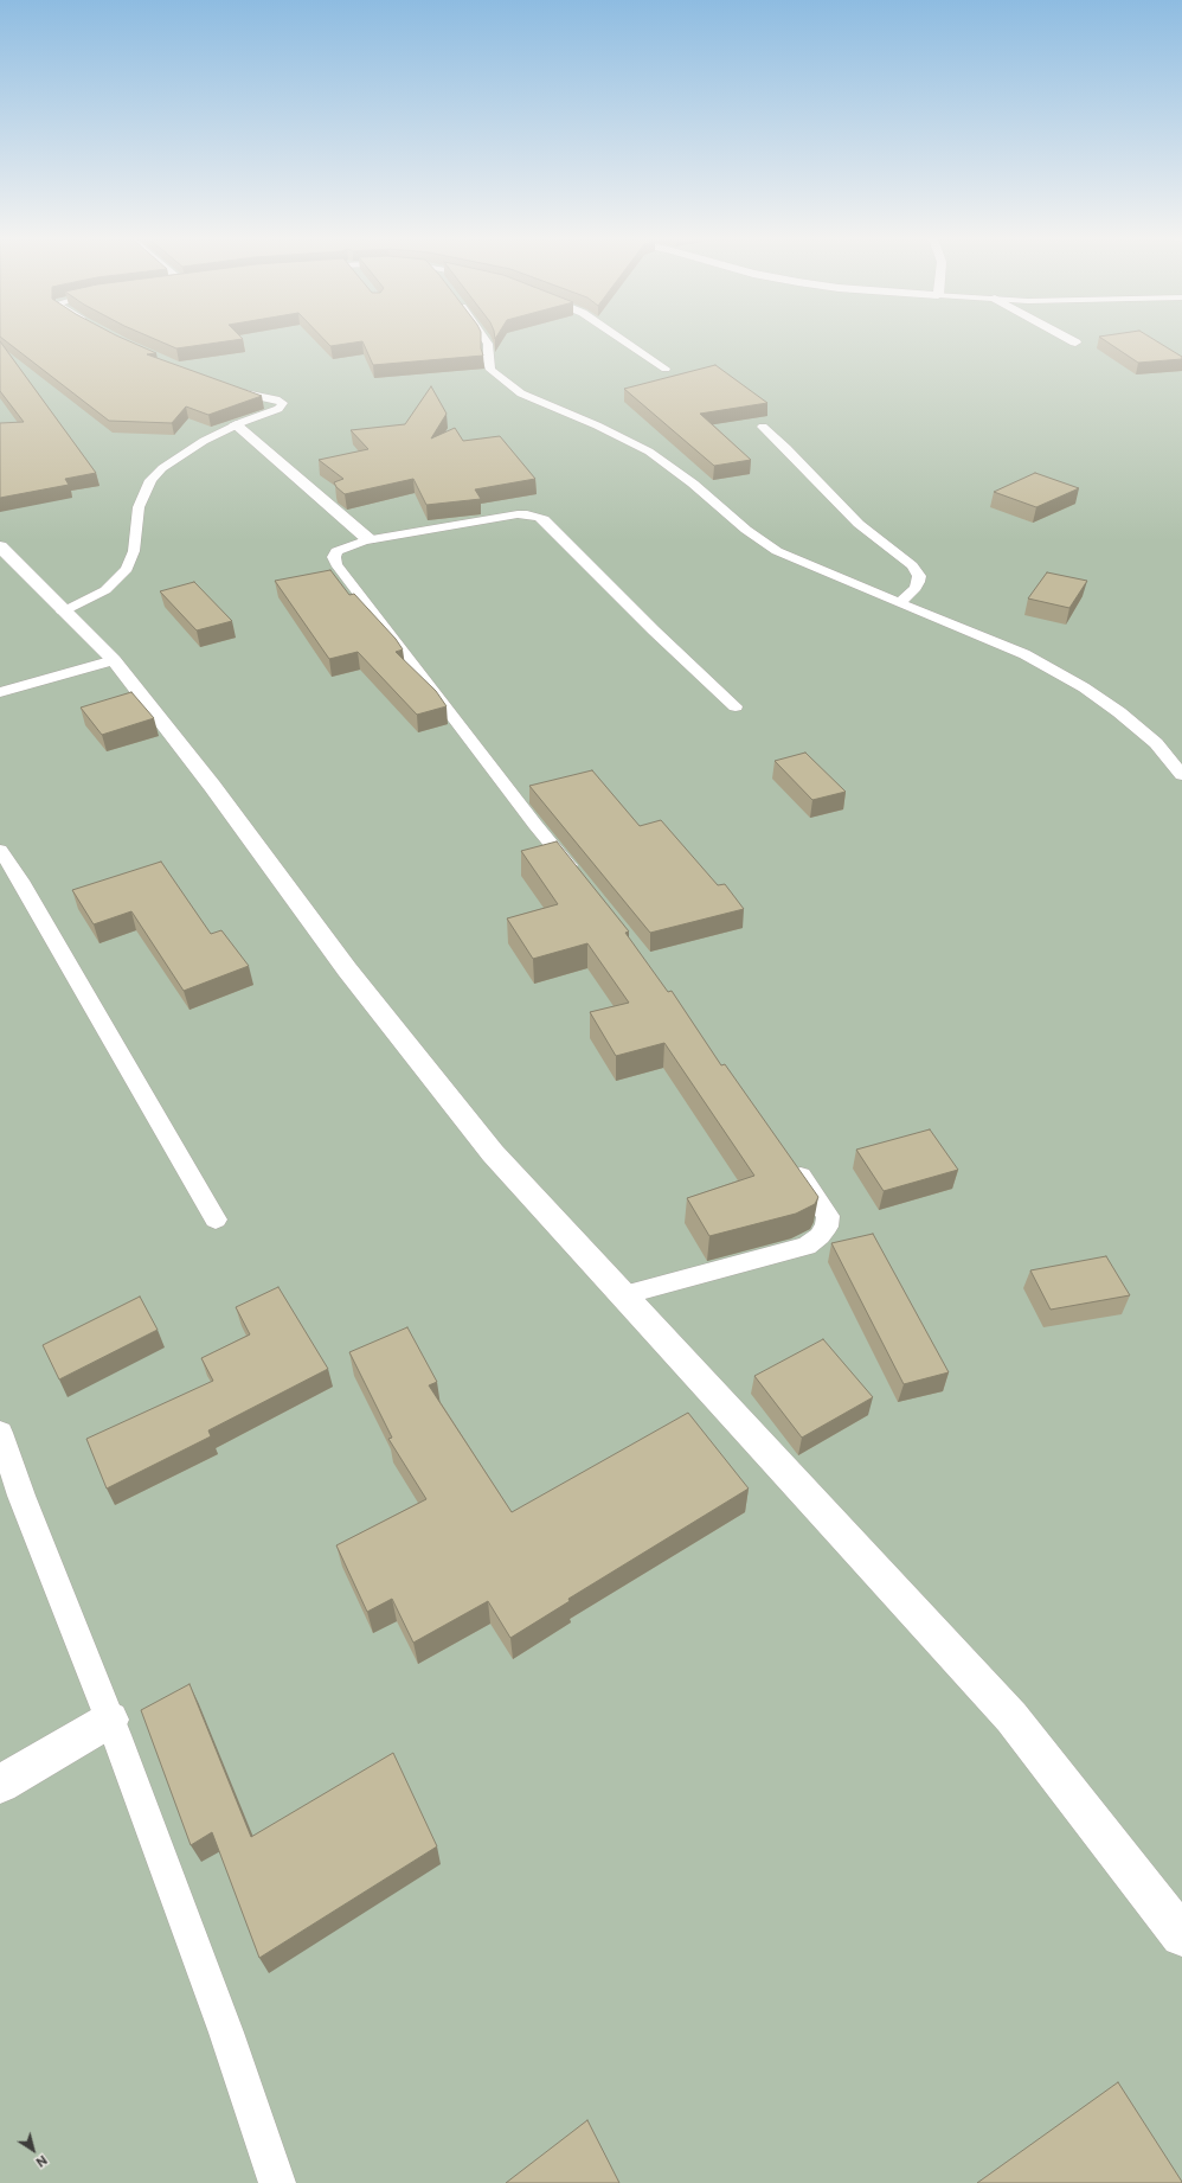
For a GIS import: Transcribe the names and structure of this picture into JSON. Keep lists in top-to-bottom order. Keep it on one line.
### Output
{"north":"bottom right"}
